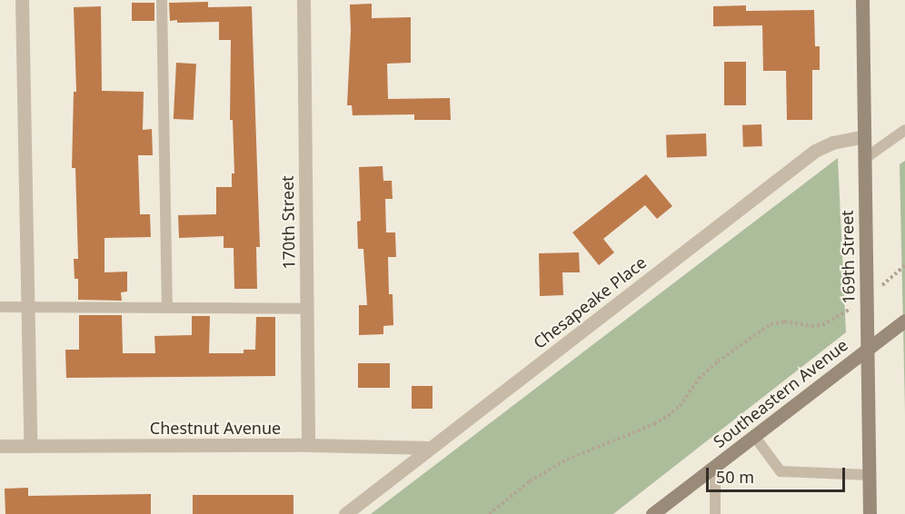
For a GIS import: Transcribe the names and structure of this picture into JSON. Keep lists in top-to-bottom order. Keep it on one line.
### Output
{"streets":{"street":["170th Street","169th Street","Chesapeake Place","Southeastern Avenue","Chestnut Avenue"]},"crossings":[["170th Street","Chestnut Avenue"],["169th Street","Chesapeake Place"],["169th Street","Southeastern Avenue"],["Chesapeake Place","Chestnut Avenue"]],"scale_bar":"50 m"}
